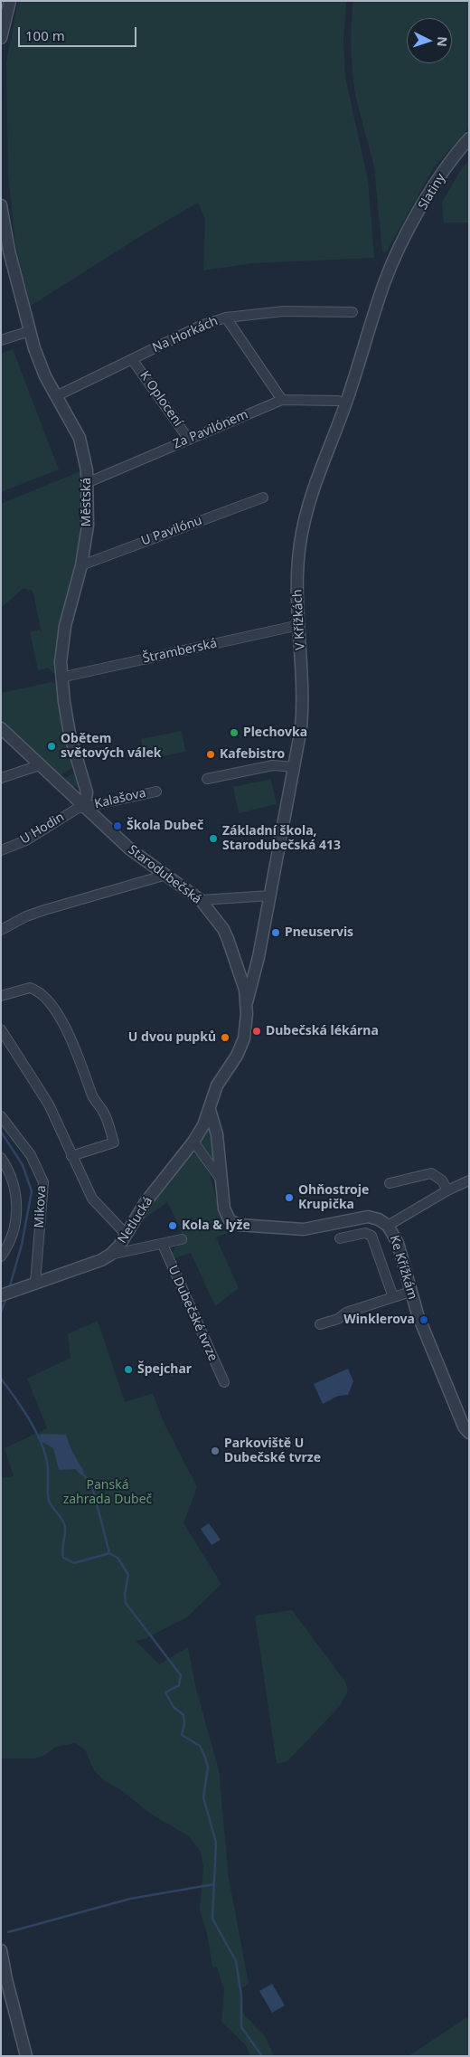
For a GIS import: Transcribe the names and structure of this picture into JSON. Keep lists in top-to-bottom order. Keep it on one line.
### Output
{"streets":{"street":["Slatiny","Na Horkách","K Oplocení","Za Pavilónem","Městská","U Pavilónu","V Křížkách","Štramberská","Kalašova","U Hodin","Starodubečská","Mikova","Netlucká","Ke Křížkám","U Dubečské tvrze"]},"crossings":[["Slatiny","V Křížkách"],["Na Horkách","K Oplocení"],["Na Horkách","Městská"],["K Oplocení","Za Pavilónem"],["Za Pavilónem","Městská"],["Městská","U Pavilónu"],["Městská","Štramberská"],["Městská","Kalašova"],["Městská","U Hodin"],["Městská","Starodubečská"],["V Křížkách","Štramberská"],["V Křížkách","Starodubečská"],["Kalašova","U Hodin"],["Kalašova","Starodubečská"],["U Hodin","Starodubečská"],["Starodubečská","Netlucká"],["Mikova","Netlucká"]],"parks":["Panská zahrada Dubeč"],"places":["Plechovka","Obětem světových válek","Kafebistro","Škola Dubeč","Základní škola, Starodubečská 413","Pneuservis","Dubečská lékárna","U dvou pupků","Ohňostroje Krupička","Kola & lyže","Winklerova","Špejchar","Parkoviště U Dubečské tvrze"],"scale_bar":"100 m","north":"right"}
